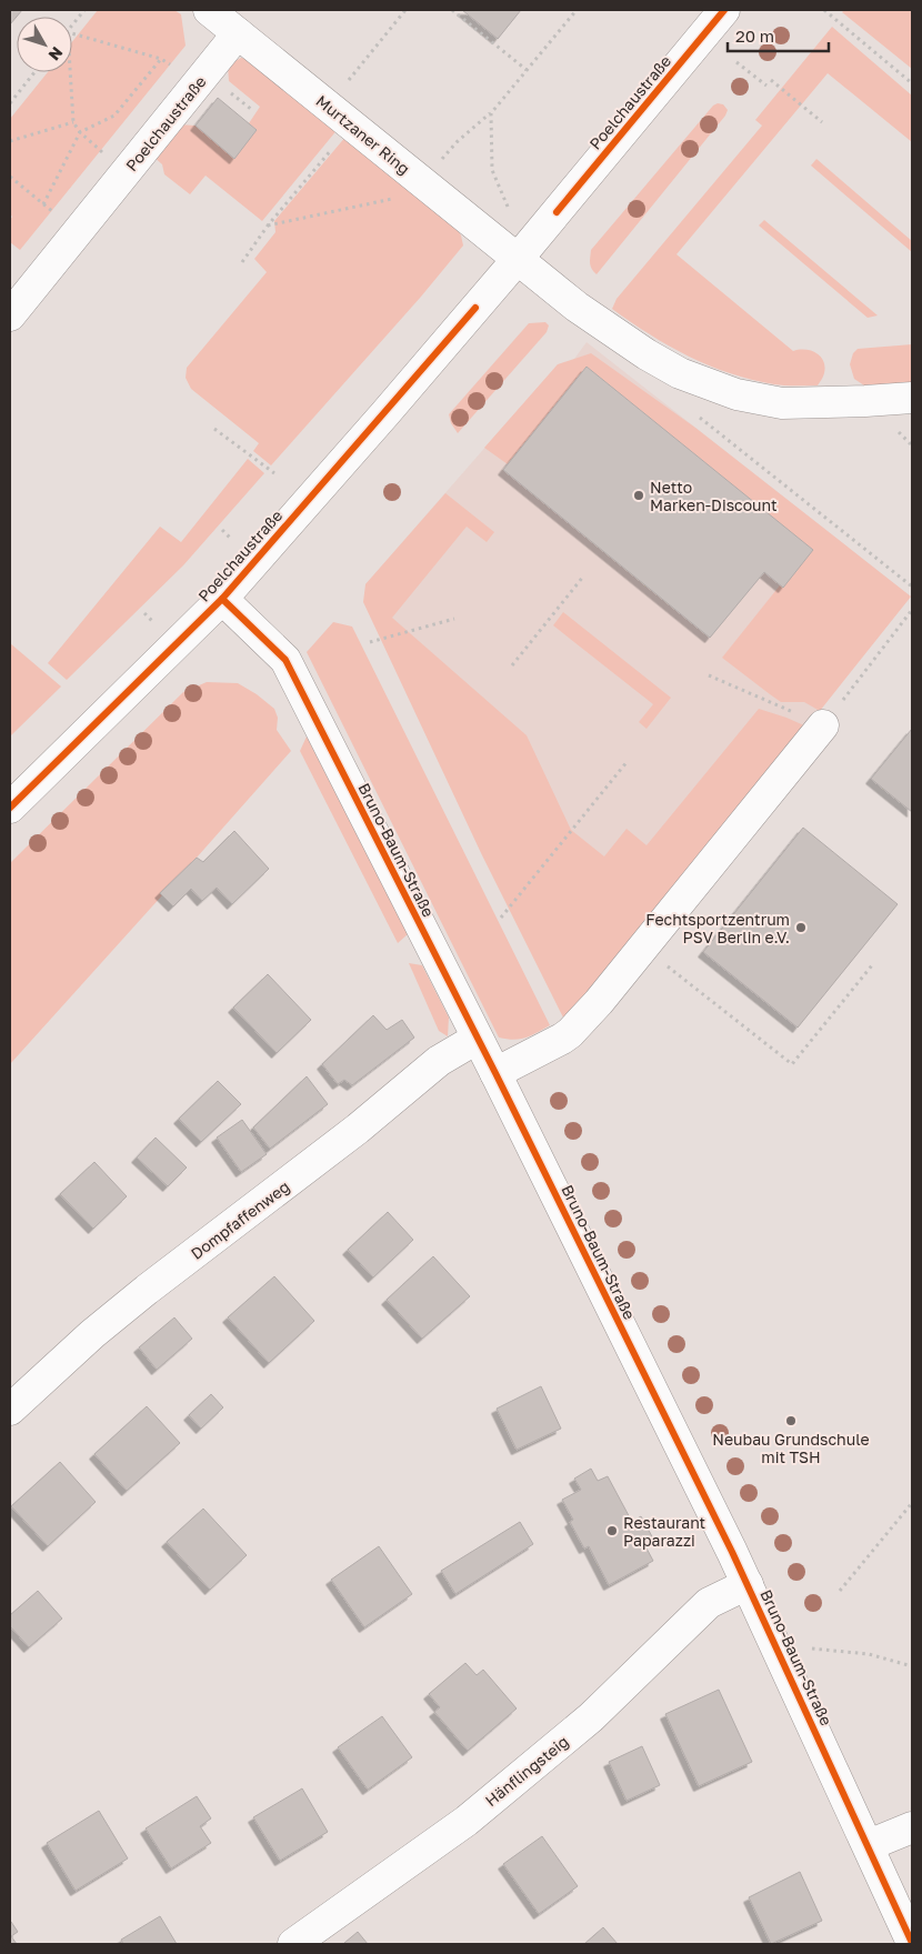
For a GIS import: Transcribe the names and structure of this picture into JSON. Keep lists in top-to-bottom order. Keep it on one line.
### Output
{"streets":{"street":["Poelchaustraße","Murtzaner Ring","Bruno-Baum-Straße","Dompfaffenweg","Hänflingsteig"]},"crossings":[["Poelchaustraße","Murtzaner Ring"],["Poelchaustraße","Bruno-Baum-Straße"],["Bruno-Baum-Straße","Dompfaffenweg"],["Bruno-Baum-Straße","Hänflingsteig"]],"places":["Netto Marken-Discount","Fechtsportzentrum PSV Berlin e.V.","Neubau Grundschule mit TSH","Restaurant Paparazzi"],"scale_bar":"20 m","north":"bottom right"}
